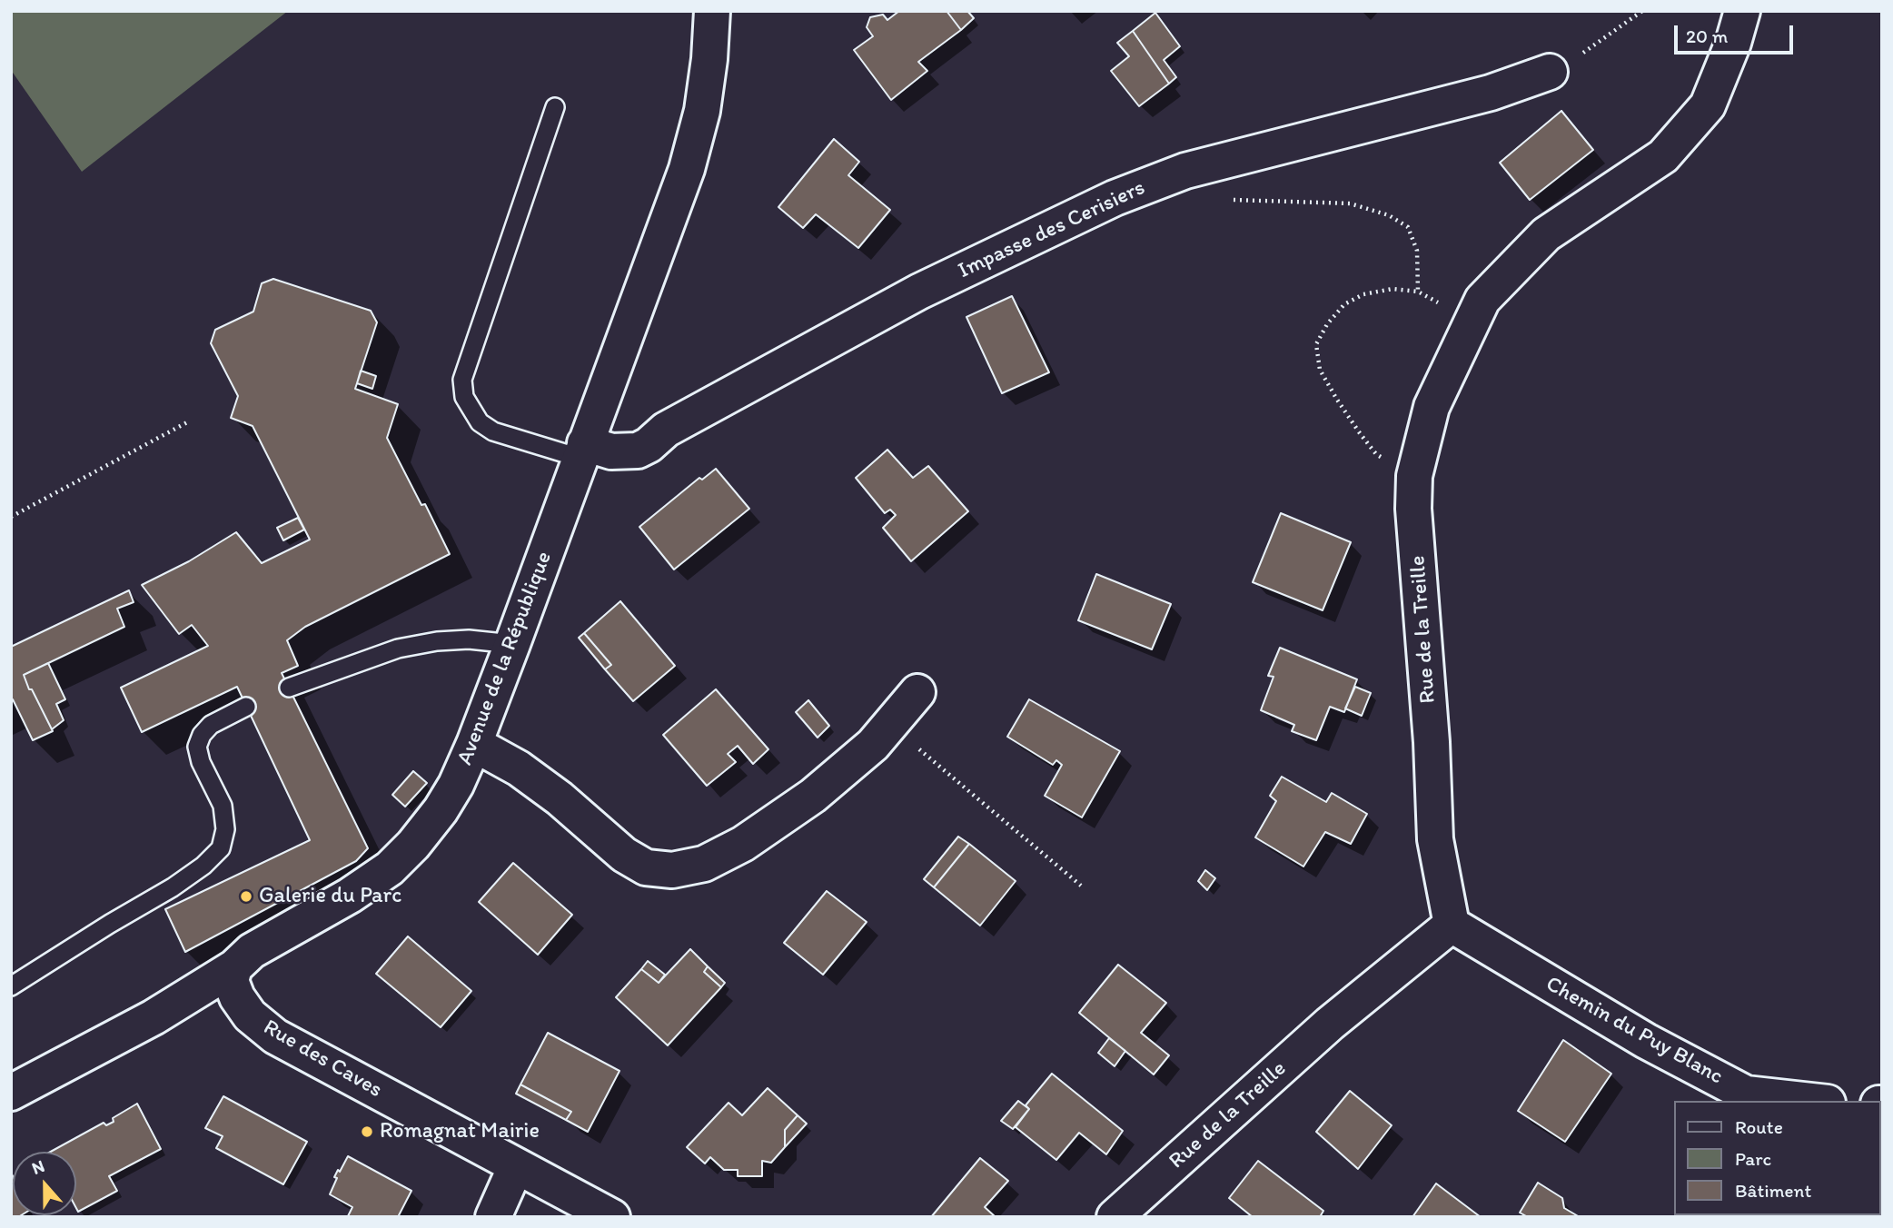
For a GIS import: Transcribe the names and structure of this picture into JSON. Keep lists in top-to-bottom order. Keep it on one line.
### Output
{"streets":{"street":["Impasse des Cerisiers","Rue de la Treille","Avenue de la République","Chemin du Puy Blanc","Rue des Caves"]},"crossings":[["Impasse des Cerisiers","Avenue de la République"],["Rue de la Treille","Chemin du Puy Blanc"],["Avenue de la République","Rue des Caves"]],"places":["Galerie du Parc","Romagnat Mairie"],"legend":["Route","Parc","Bâtiment"],"scale_bar":"20 m","north":"top"}
